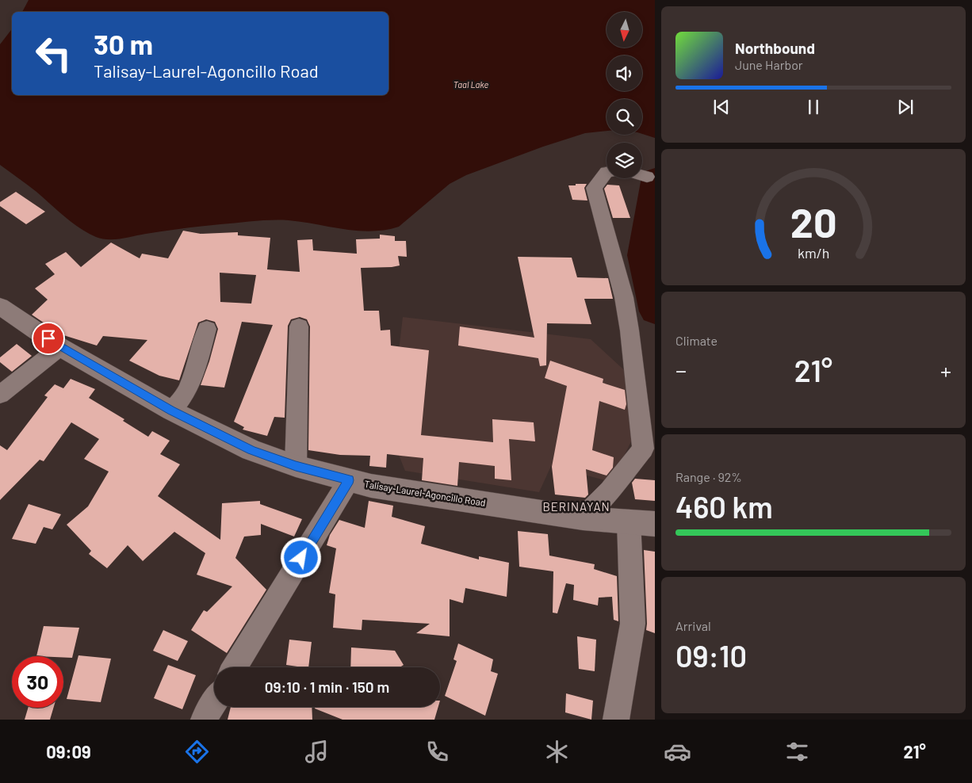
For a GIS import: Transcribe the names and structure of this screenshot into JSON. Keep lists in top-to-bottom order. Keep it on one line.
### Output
{"streets":{"main road":["Talisay-Laurel-Agoncillo Road"]},"districts":["BERINAYAN"],"water":["Taal Lake"],"north":"bottom","page":{"turn":["30 m","Talisay-Laurel-Agoncillo Road"],"song":["Northbound","June Harbor"],"tile":["Climate",["Range · 92%","460 km"],["Arrival","09:10"]],"heat":["−","21°","+"],"limit":"30","trip":"09:10 · 1 min · 150 m","tabs":["09:09","21°"],"gauge":["20","km/h"]}}
